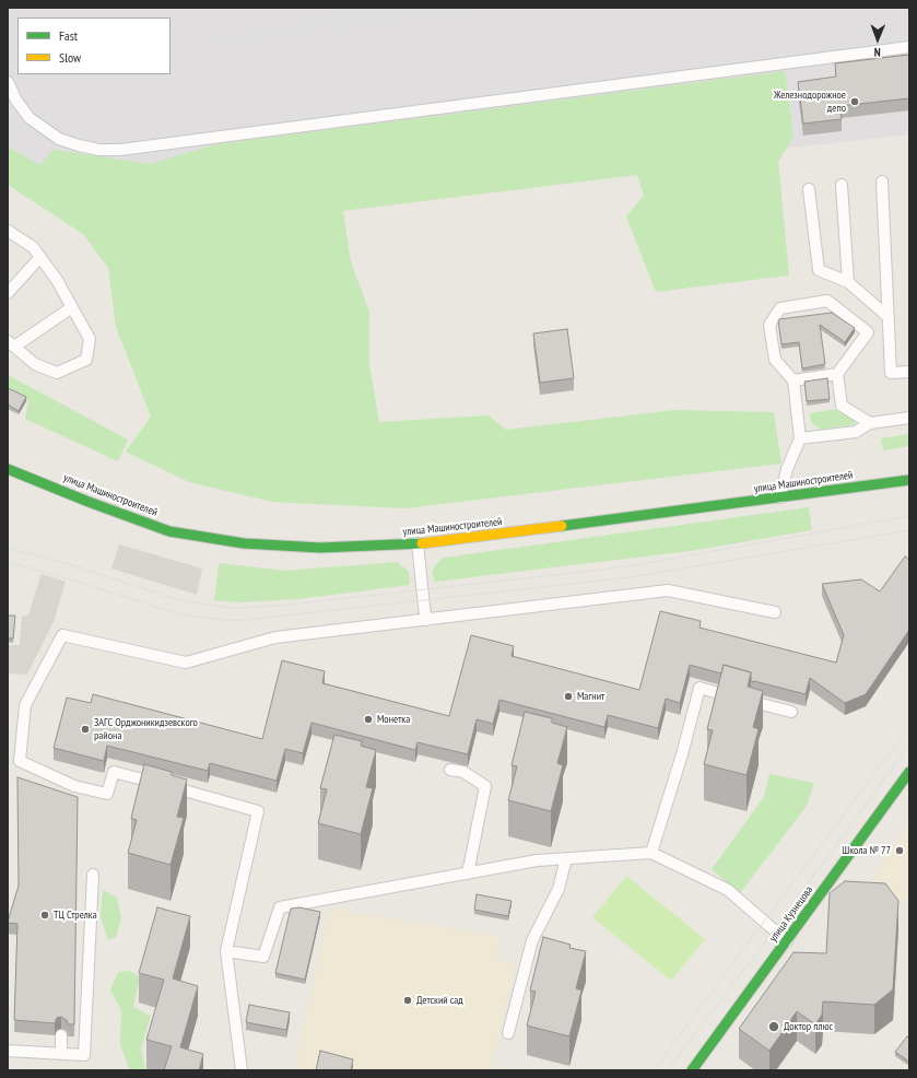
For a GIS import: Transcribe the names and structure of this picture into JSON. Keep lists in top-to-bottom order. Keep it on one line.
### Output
{"streets":{"main road":["улица Машиностроителей","улица Кузнецова"]},"places":["Железнодорожное депо","Магнит","Монетка","ЗАГС Орджоникидзевского района","Школа № 77","ТЦ Стрелка","Детский сад","Доктор плюс"],"legend":["Fast","Slow"],"north":"bottom"}
